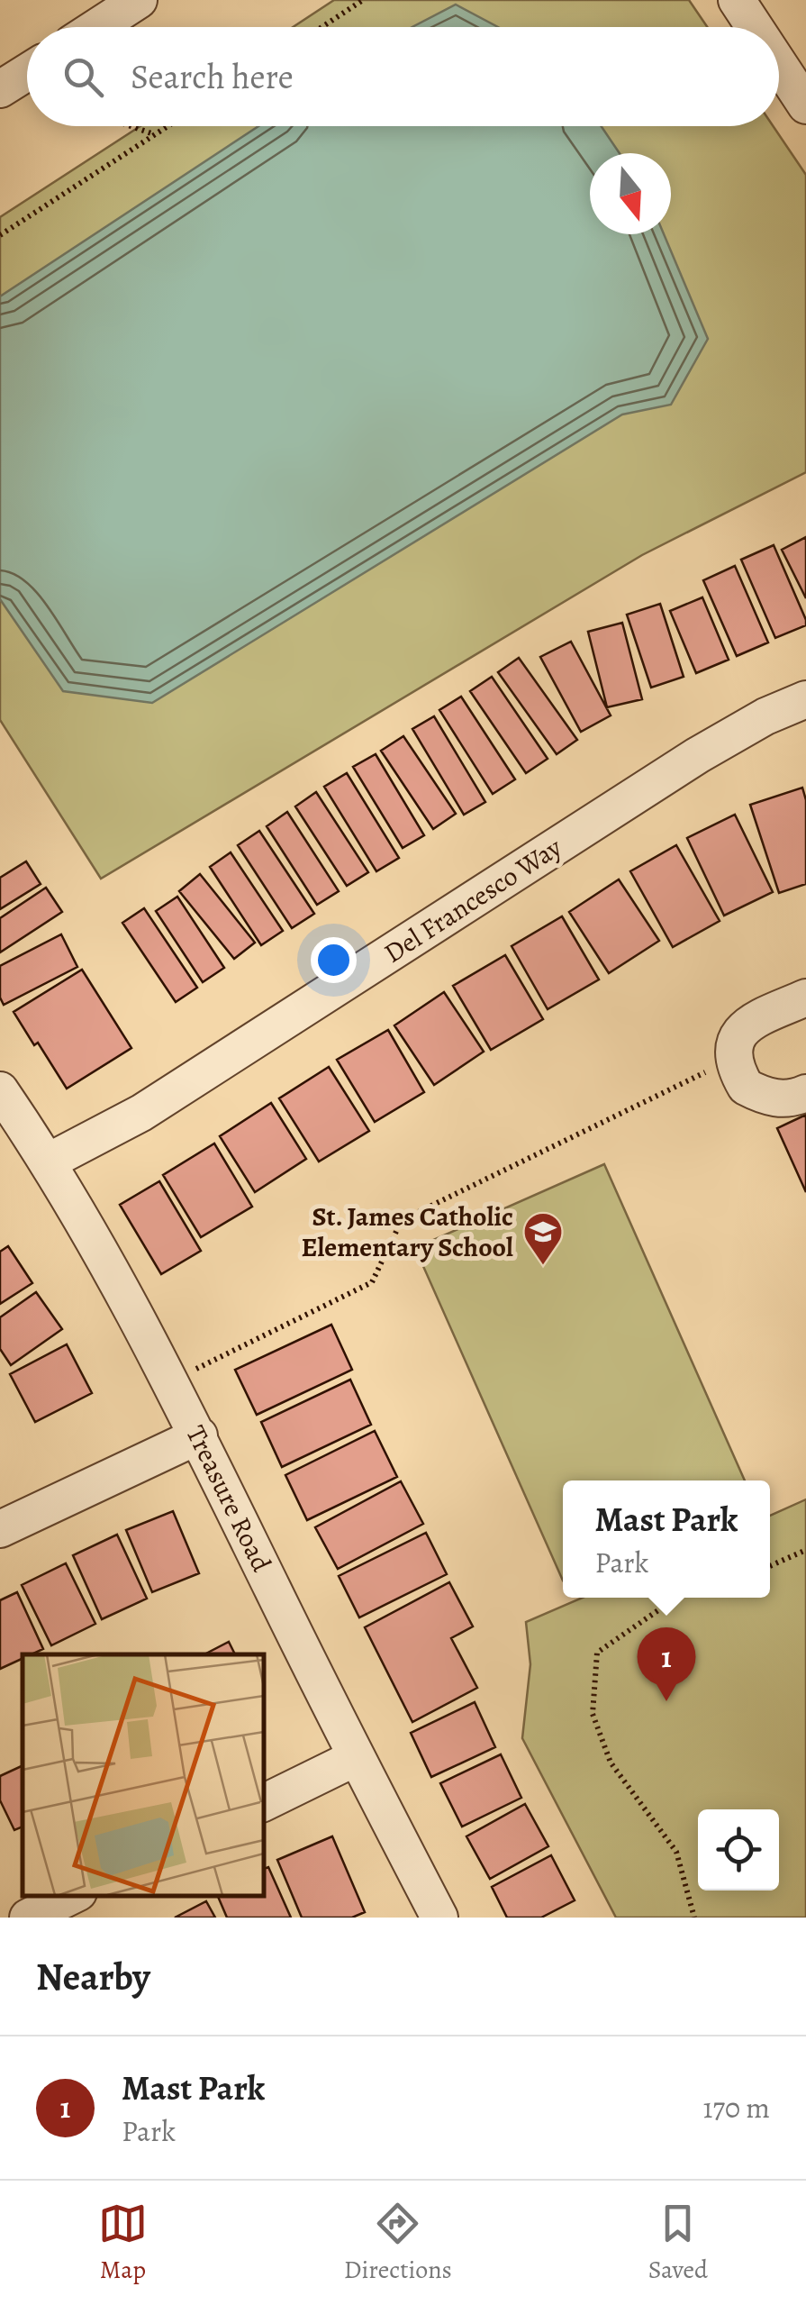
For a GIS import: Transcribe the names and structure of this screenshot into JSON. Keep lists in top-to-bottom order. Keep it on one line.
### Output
{"streets":{"street":["Del Francesco Way","Treasure Road"]},"crossings":[["Del Francesco Way","Treasure Road"]],"places":{"school or university":["St. James Catholic Elementary School"]},"north":"bottom","page":{"search":"Search here","popup":["Mast Park","Park"],"pins":"1","heading":"Nearby","list":[{"mark":"1","name":"Mast Park","note":"Park","value":"170 m"}],"nav":["Map","Directions","Saved"]}}
